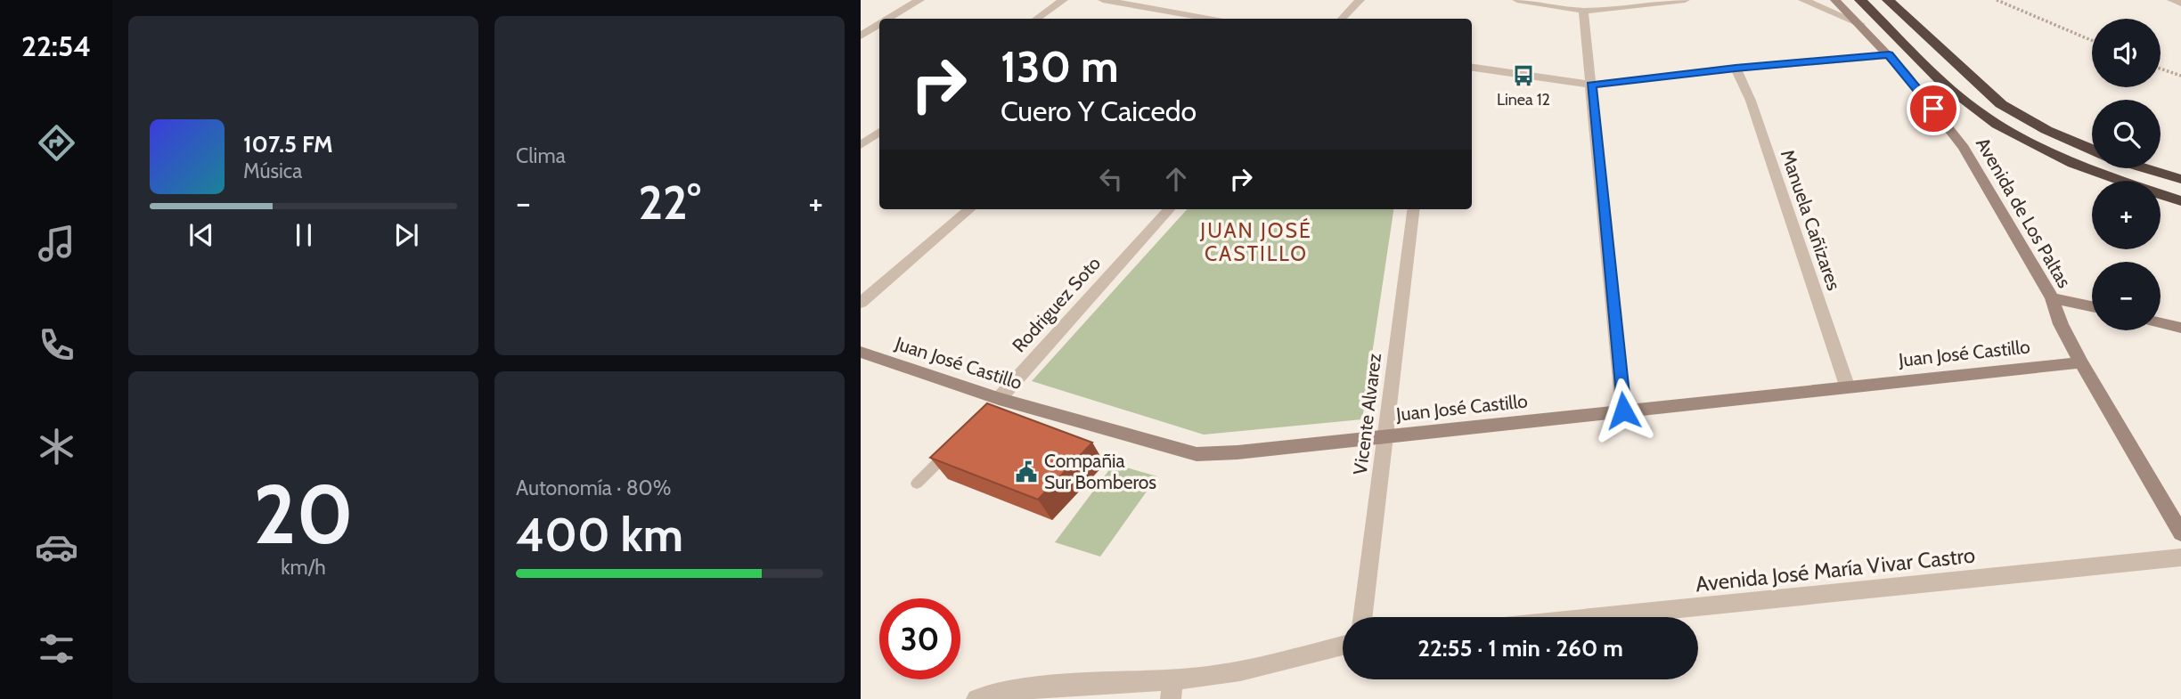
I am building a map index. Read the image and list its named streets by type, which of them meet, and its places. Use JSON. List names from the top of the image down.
{
  "streets": {
    "street": [
      "Avenida de Los Paltas",
      "Manuela Cañizares",
      "Rodriguez Soto",
      "Juan José Castillo",
      "Vicente Alvarez",
      "Avenida José María Vivar Castro"
    ]
  },
  "crossings": [
    ["Avenida de Los Paltas", "Juan José Castillo"],
    ["Manuela Cañizares", "Juan José Castillo"],
    ["Rodriguez Soto", "Juan José Castillo"],
    ["Juan José Castillo", "Vicente Alvarez"]
  ],
  "districts": ["JUAN JOSÉ CASTILLO"],
  "places": {
    "bus stop": ["Linea 12"],
    "public building": ["Compañia Sur Bomberos"]
  },
  "page": {
    "tabs": "22:54",
    "tile": [
      "Clima",
      ["20", "km/h"],
      ["Autonomía · 80%", "400 km"]
    ],
    "map_buttons": ["+", "−"],
    "turn": ["130 m", "Cuero Y Caicedo"],
    "song": ["107.5 FM", "Música"],
    "heat": ["−", "22°", "+"],
    "limit": "30",
    "trip": "22:55 · 1 min · 260 m"
  }
}
